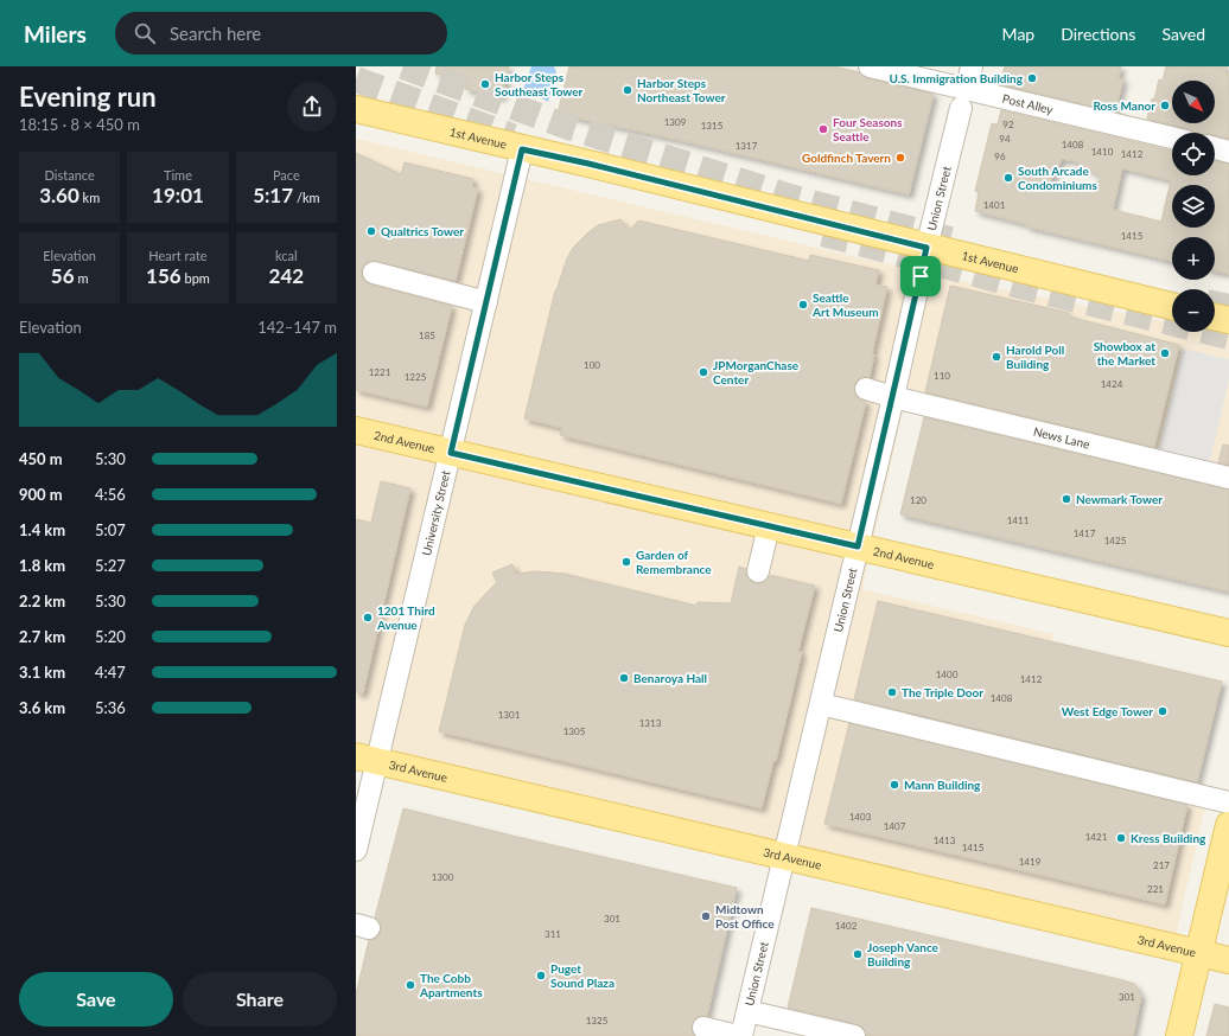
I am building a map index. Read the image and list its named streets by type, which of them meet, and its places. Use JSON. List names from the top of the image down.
{
  "streets": {
    "main road": ["1st Avenue", "2nd Avenue", "3rd Avenue"],
    "street": [
      "Post Alley",
      "Union Street",
      "News Lane",
      "University Street"
    ]
  },
  "crossings": [
    ["Post Alley", "Union Street"],
    ["1st Avenue", "Union Street"],
    ["1st Avenue", "University Street"],
    ["Union Street", "News Lane"],
    ["Union Street", "2nd Avenue"],
    ["Union Street", "3rd Avenue"],
    ["2nd Avenue", "University Street"],
    ["University Street", "3rd Avenue"]
  ],
  "places": [
    "U.S. Immigration Building",
    "Harbor Steps Southeast Tower",
    "Harbor Steps Northeast Tower",
    "Ross Manor",
    "Four Seasons Seattle",
    "Goldfinch Tavern",
    "South Arcade Condominiums",
    "Qualtrics Tower",
    "Seattle Art Museum",
    "Showbox at the Market",
    "Harold Poll Building",
    "JPMorganChase Center",
    "Newmark Tower",
    "Garden of Remembrance",
    "1201 Third Avenue",
    "Benaroya Hall",
    "The Triple Door",
    "West Edge Tower",
    "Mann Building",
    "Kress Building",
    "Midtown Post Office",
    "Joseph Vance Building",
    "Puget Sound Plaza",
    "The Cobb Apartments"
  ],
  "house_numbers": [
    "1309",
    "92",
    "1315",
    "94",
    "1408",
    "1317",
    "1410",
    "1412",
    "96",
    "1401",
    "1415",
    "185",
    "100",
    "1221",
    "110",
    "1225",
    "1424",
    "120",
    "1411",
    "1417",
    "1425",
    "1400",
    "1412",
    "1408",
    "1301",
    "1313",
    "1305",
    "1403",
    "1407",
    "1421",
    "1413",
    "1415",
    "1419",
    "217",
    "1300",
    "221",
    "301",
    "1402",
    "311",
    "301",
    "1325"
  ],
  "north": "bottom right",
  "page": {
    "header": "Milers",
    "search": "Search here",
    "nav": ["Map", "Directions", "Saved"],
    "heading": ["Evening run", "18:15 · 8 × 450 m"],
    "map_buttons": ["+", "−"],
    "stats": [
      ["Distance", "3.60 km"],
      ["Time", "19:01"],
      ["Pace", "5:17 /km"],
      ["Elevation", "56 m"],
      ["Heart rate", "156 bpm"],
      ["kcal", "242"]
    ],
    "chart": ["Elevation", "142–147 m"],
    "list": [
      {
        "name": "450 m",
        "note": "5:30"
      },
      {
        "name": "900 m",
        "note": "4:56"
      },
      {
        "name": "1.4 km",
        "note": "5:07"
      },
      {
        "name": "1.8 km",
        "note": "5:27"
      },
      {
        "name": "2.2 km",
        "note": "5:30"
      },
      {
        "name": "2.7 km",
        "note": "5:20"
      },
      {
        "name": "3.1 km",
        "note": "4:47"
      },
      {
        "name": "3.6 km",
        "note": "5:36"
      }
    ],
    "buttons": ["Save", "Share"]
  }
}
